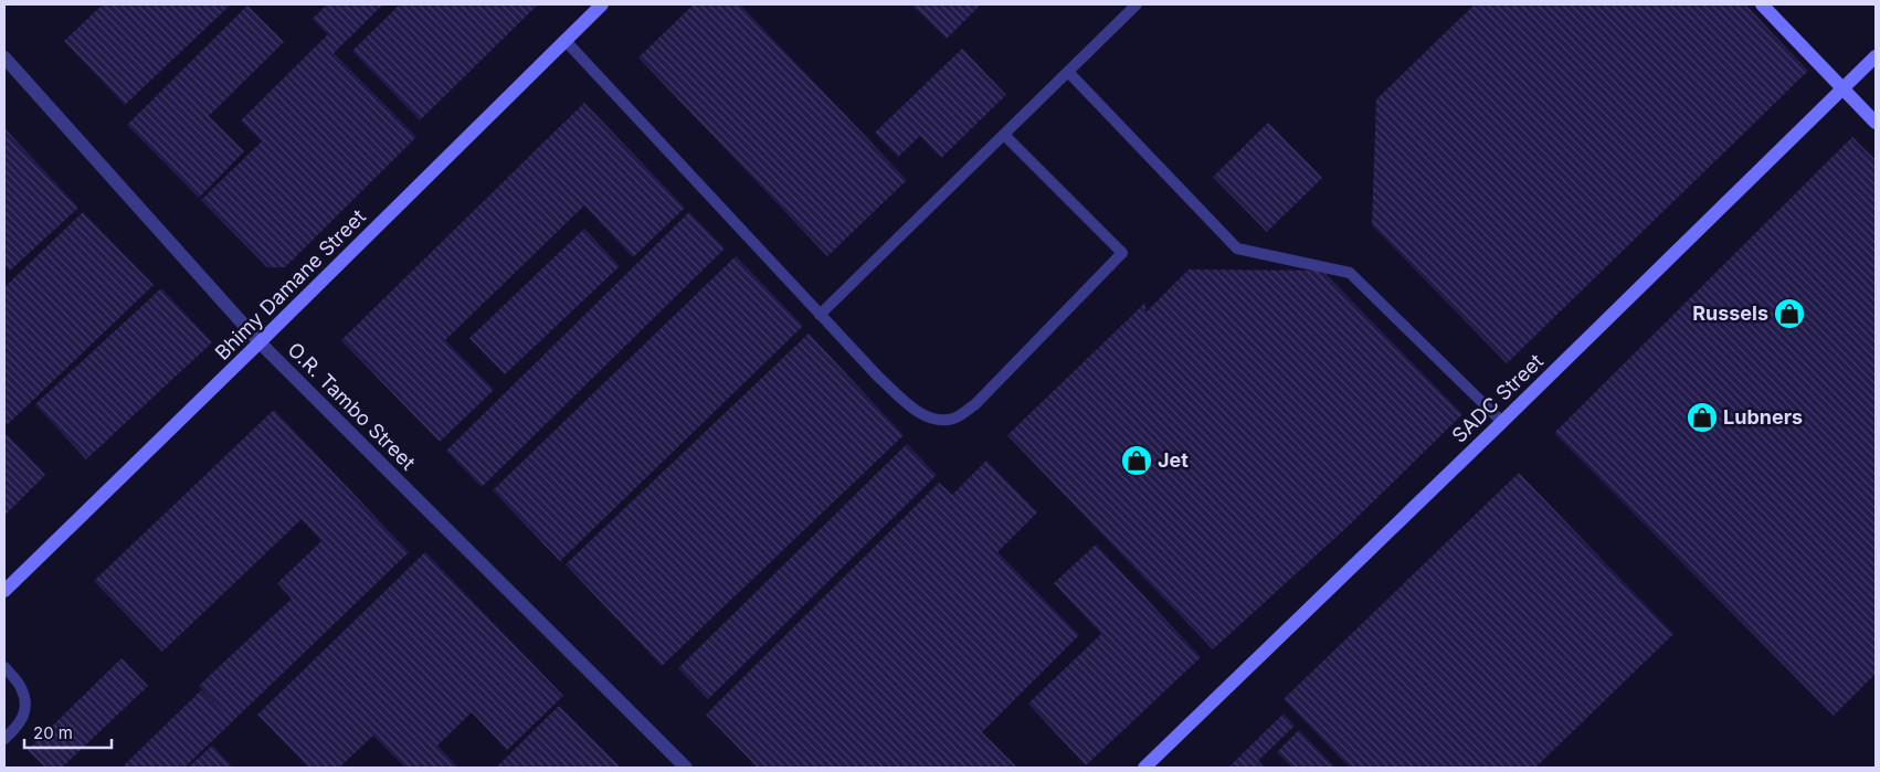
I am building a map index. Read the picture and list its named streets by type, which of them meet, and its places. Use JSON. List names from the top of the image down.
{
  "streets": {
    "main road": ["Bhimy Damane Street", "SADC Street"],
    "street": ["O.R. Tambo Street"]
  },
  "crossings": [
    ["Bhimy Damane Street", "O.R. Tambo Street"]
  ],
  "places": {
    "shop": ["Russels", "Lubners", "Jet"]
  },
  "scale_bar": "20 m"
}
